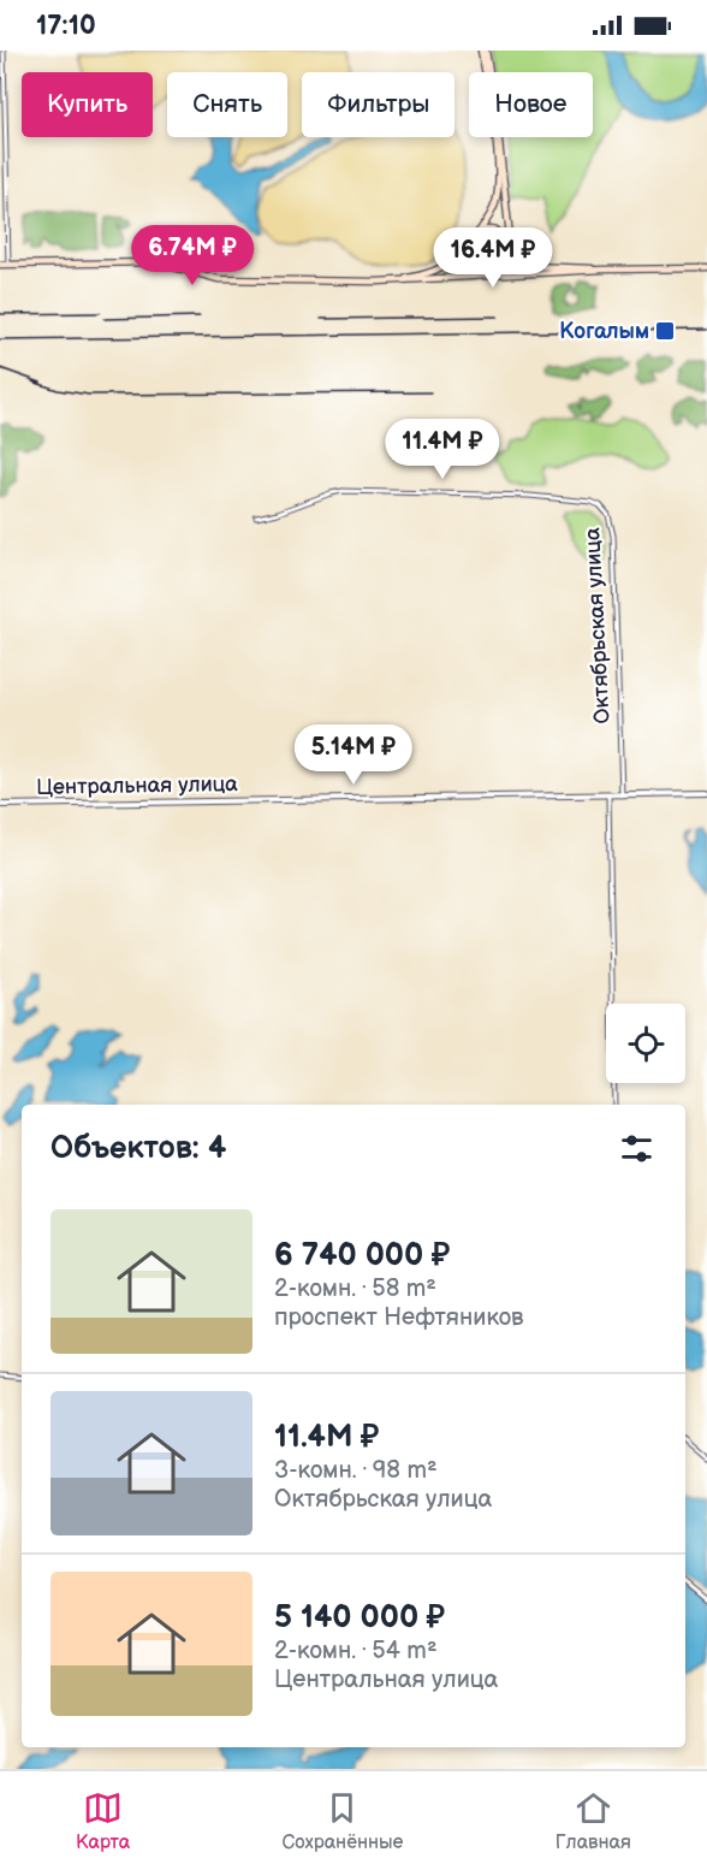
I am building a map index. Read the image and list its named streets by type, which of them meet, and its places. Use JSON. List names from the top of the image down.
{
  "streets": {
    "street": ["Октябрьская улица", "Центральная улица"]
  },
  "crossings": [
    ["Октябрьская улица", "Центральная улица"]
  ],
  "places": {
    "transit": ["Когалым"]
  },
  "page": {
    "status": "17:10",
    "chip": [
      "Купить",
      "Снять",
      "Фильтры",
      "Новое"
    ],
    "price": [
      "6.74M ₽",
      "16.4M ₽",
      "11.4M ₽",
      "5.14M ₽"
    ],
    "heading": "Объектов: 4",
    "list": [
      {
        "name": "6 740 000 ₽",
        "note": "2-комн. · 58 m² · проспект Нефтяников"
      },
      {
        "name": "11.4M ₽",
        "note": "3-комн. · 98 m² · Октябрьская улица"
      },
      {
        "name": "5 140 000 ₽",
        "note": "2-комн. · 54 m² · Центральная улица"
      }
    ],
    "tabs": ["Карта", "Сохранённые", "Главная"]
  }
}
